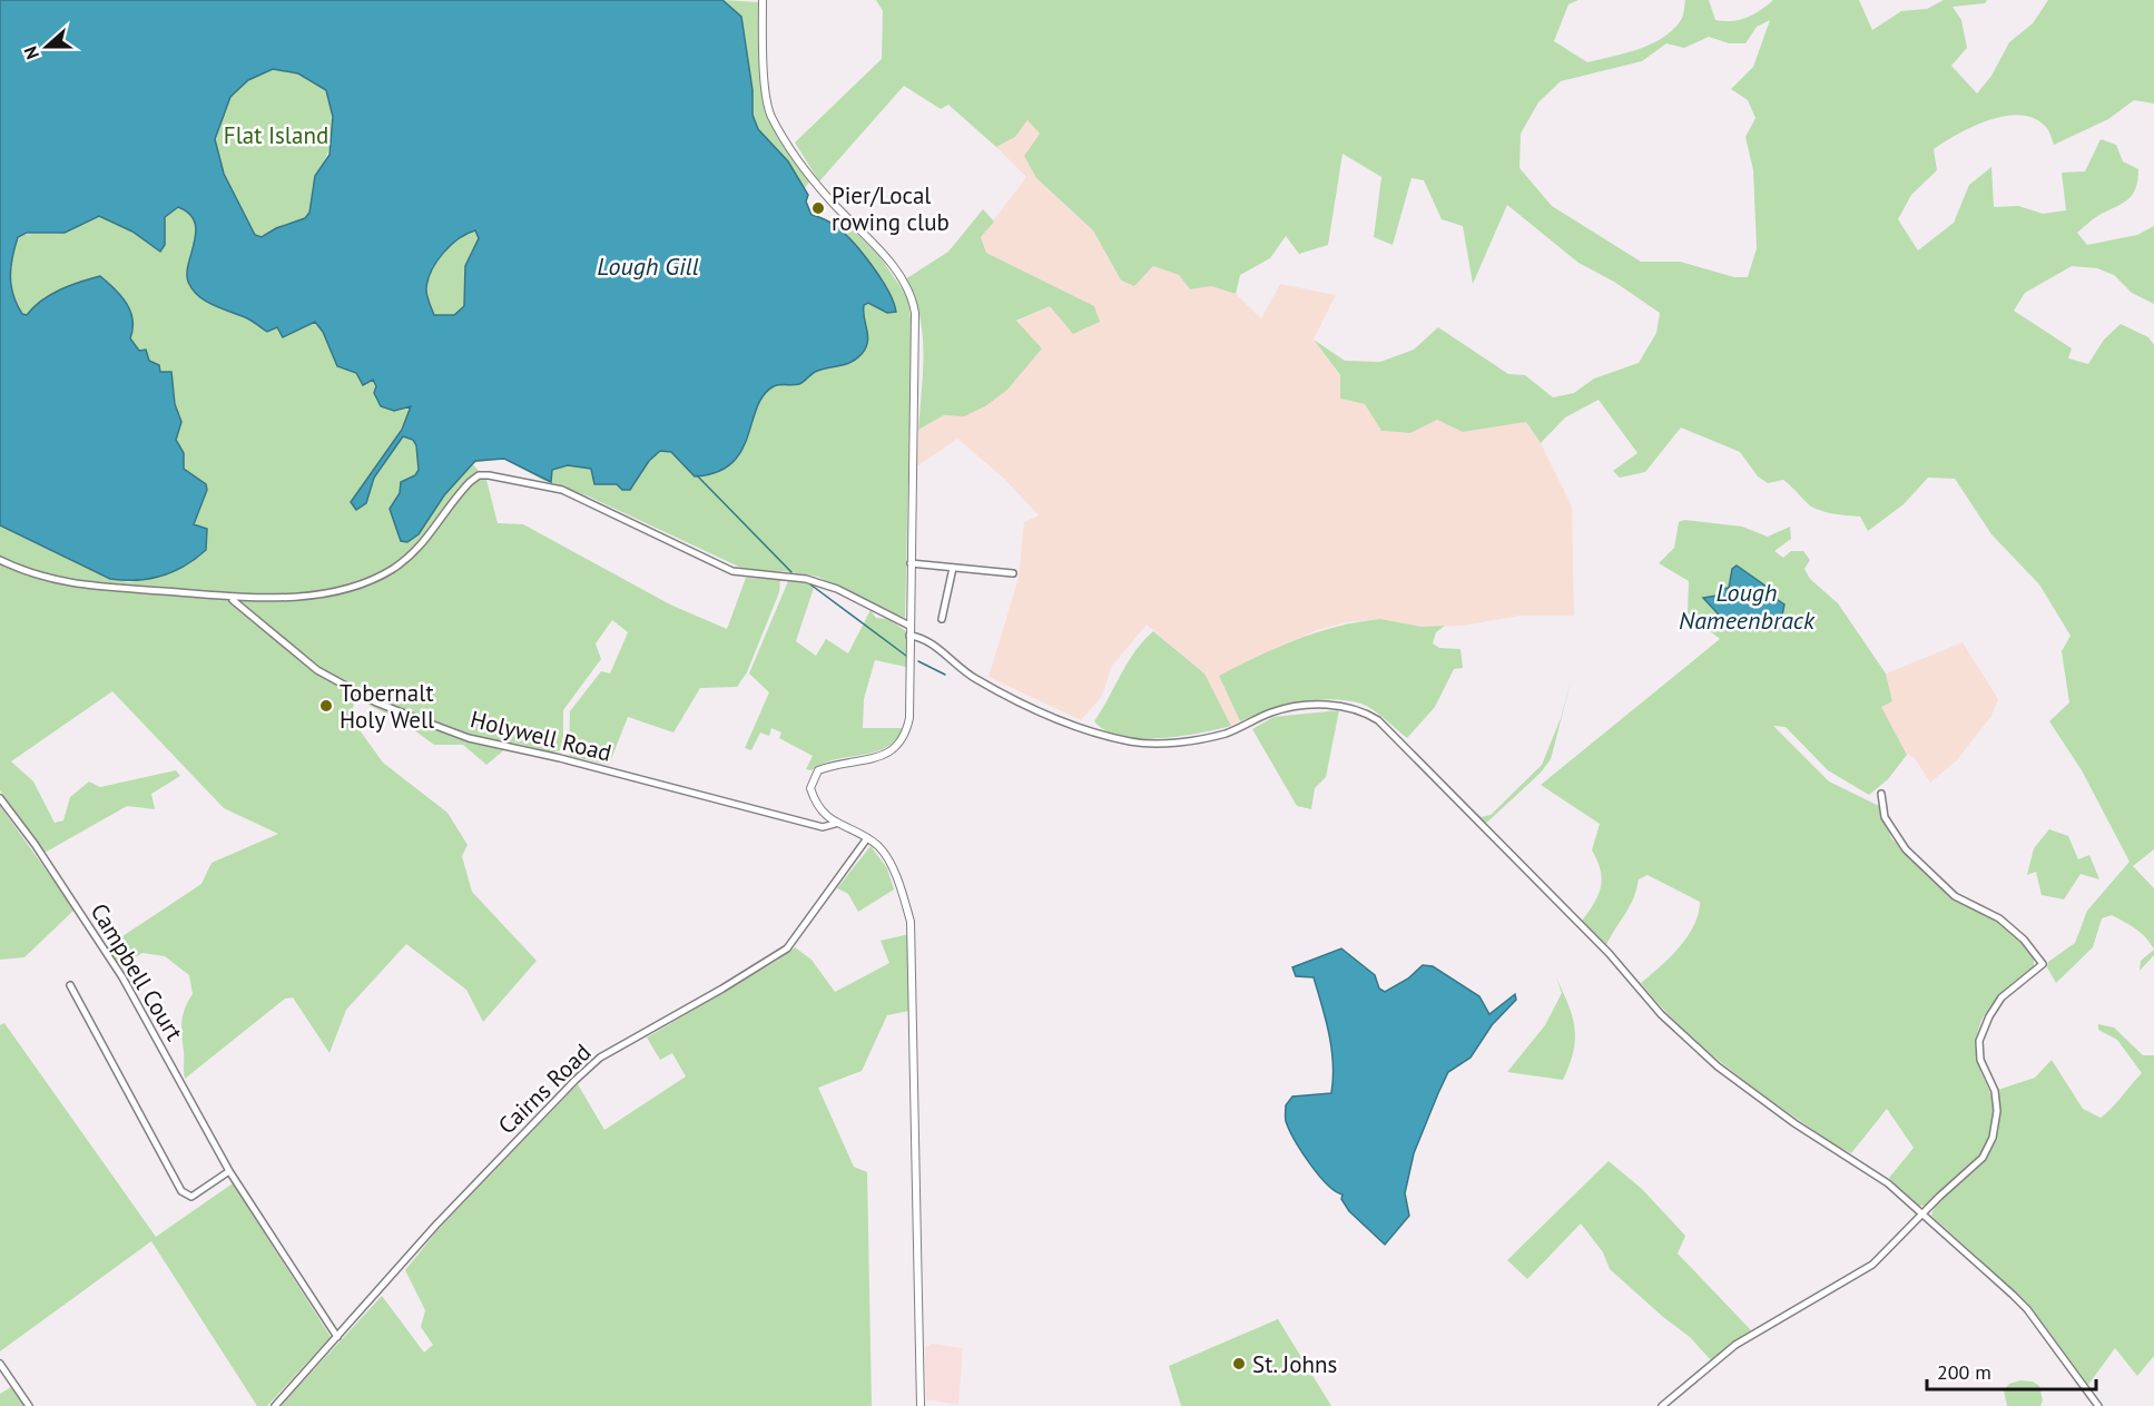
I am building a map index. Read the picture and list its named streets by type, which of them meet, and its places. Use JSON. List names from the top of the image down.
{
  "streets": {
    "street": ["Holywell Road", "Campbell Court", "Cairns Road"]
  },
  "crossings": [
    ["Campbell Court", "Cairns Road"]
  ],
  "water": ["Lough Gill", "Lough Nameenbrack"],
  "parks": ["Flat Island"],
  "places": ["Pier/Local rowing club", "Tobernalt Holy Well", "St. Johns"],
  "scale_bar": "200 m",
  "north": "left"
}
